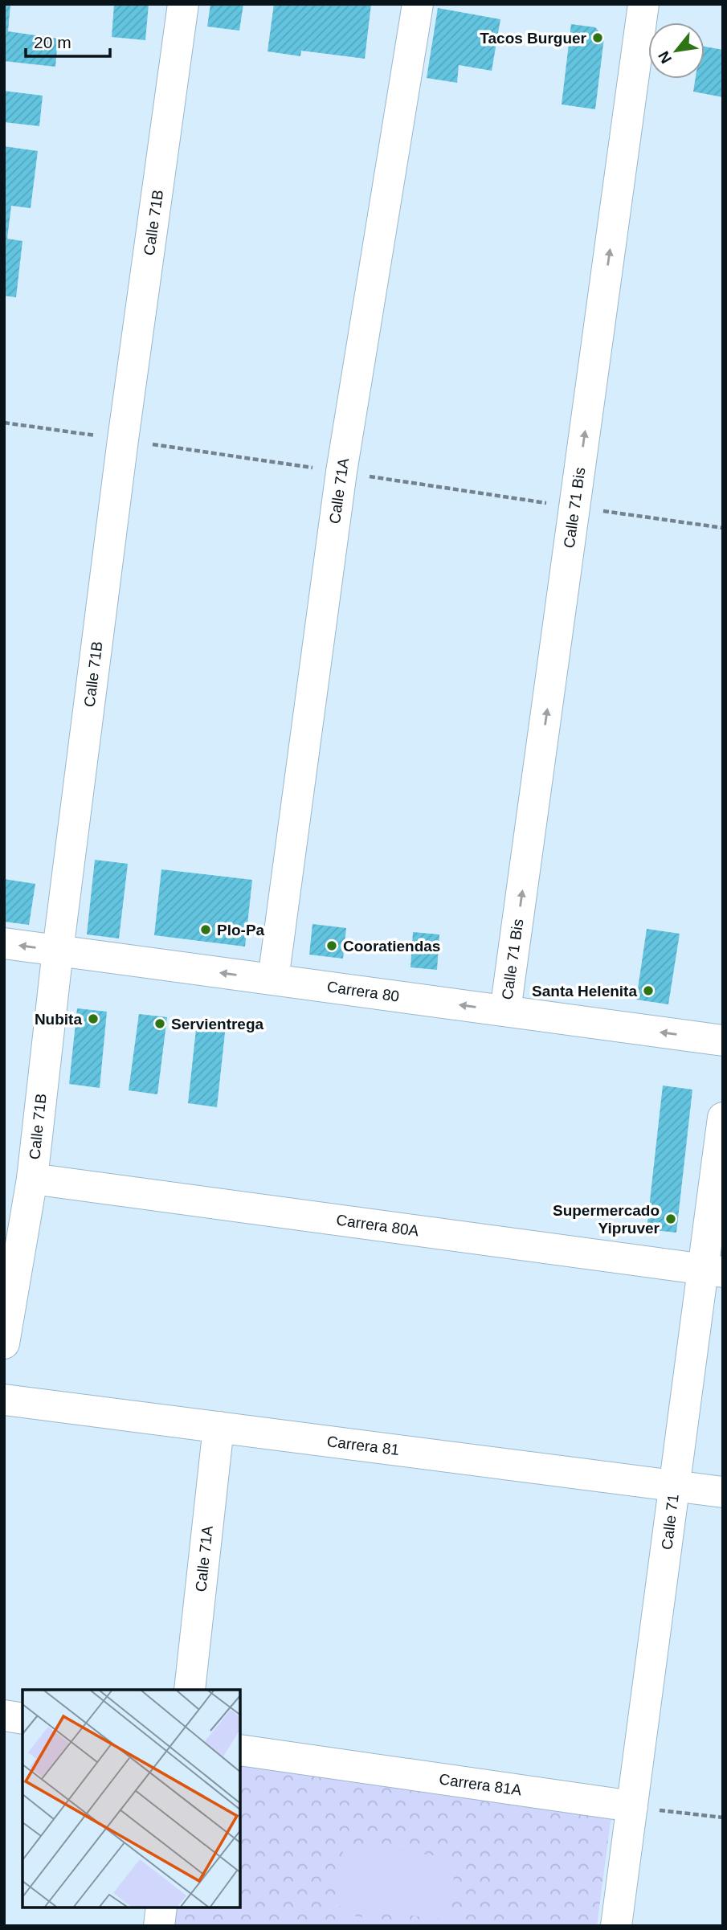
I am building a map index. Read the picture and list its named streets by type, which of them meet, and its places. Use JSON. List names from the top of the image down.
{
  "streets": {
    "street": [
      "Calle 71B",
      "Calle 71A",
      "Calle 71 Bis",
      "Carrera 80",
      "Carrera 80A",
      "Carrera 81",
      "Calle 71",
      "Carrera 81A"
    ]
  },
  "crossings": [
    ["Calle 71B", "Carrera 80"],
    ["Calle 71B", "Carrera 80A"],
    ["Calle 71A", "Carrera 80"],
    ["Calle 71A", "Carrera 81"],
    ["Calle 71 Bis", "Carrera 80"],
    ["Carrera 80A", "Calle 71"],
    ["Carrera 81", "Calle 71"],
    ["Calle 71", "Carrera 81A"]
  ],
  "one_way": ["Calle 71 Bis", "Carrera 80"],
  "places": [
    "Tacos Burguer",
    "Plo-Pa",
    "Cooratiendas",
    "Santa Helenita",
    "Nubita",
    "Servientrega",
    "Supermercado Yipruver"
  ],
  "scale_bar": "20 m",
  "north": "bottom left"
}
